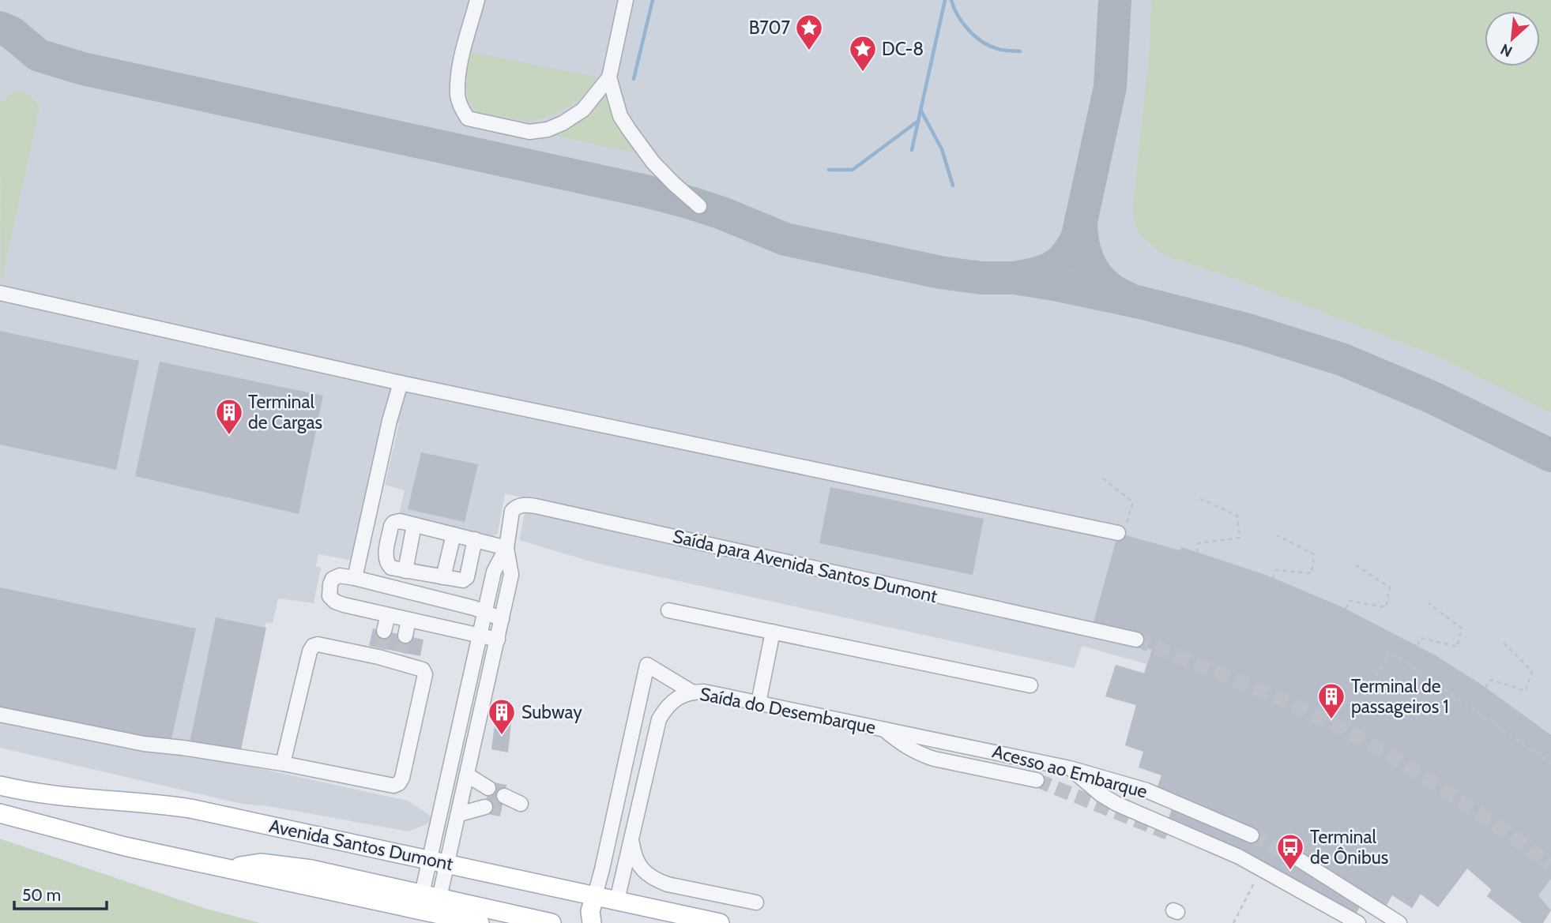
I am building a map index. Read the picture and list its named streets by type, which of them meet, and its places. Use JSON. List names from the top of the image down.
{
  "streets": {
    "main road": ["Avenida Santos Dumont"],
    "street": ["Saída para Avenida Santos Dumont", "Saída do Desembarque", "Acesso ao Embarque"]
  },
  "crossings": [
    ["Saída do Desembarque", "Acesso ao Embarque"],
    ["Saída do Desembarque", "Avenida Santos Dumont"]
  ],
  "places": {
    "place": ["B707", "DC-8"],
    "building": ["Terminal de Cargas", "Terminal de passageiros 1", "Subway"],
    "bus stop": ["Terminal de Ônibus"]
  },
  "scale_bar": "50 m",
  "north": "bottom left"
}
